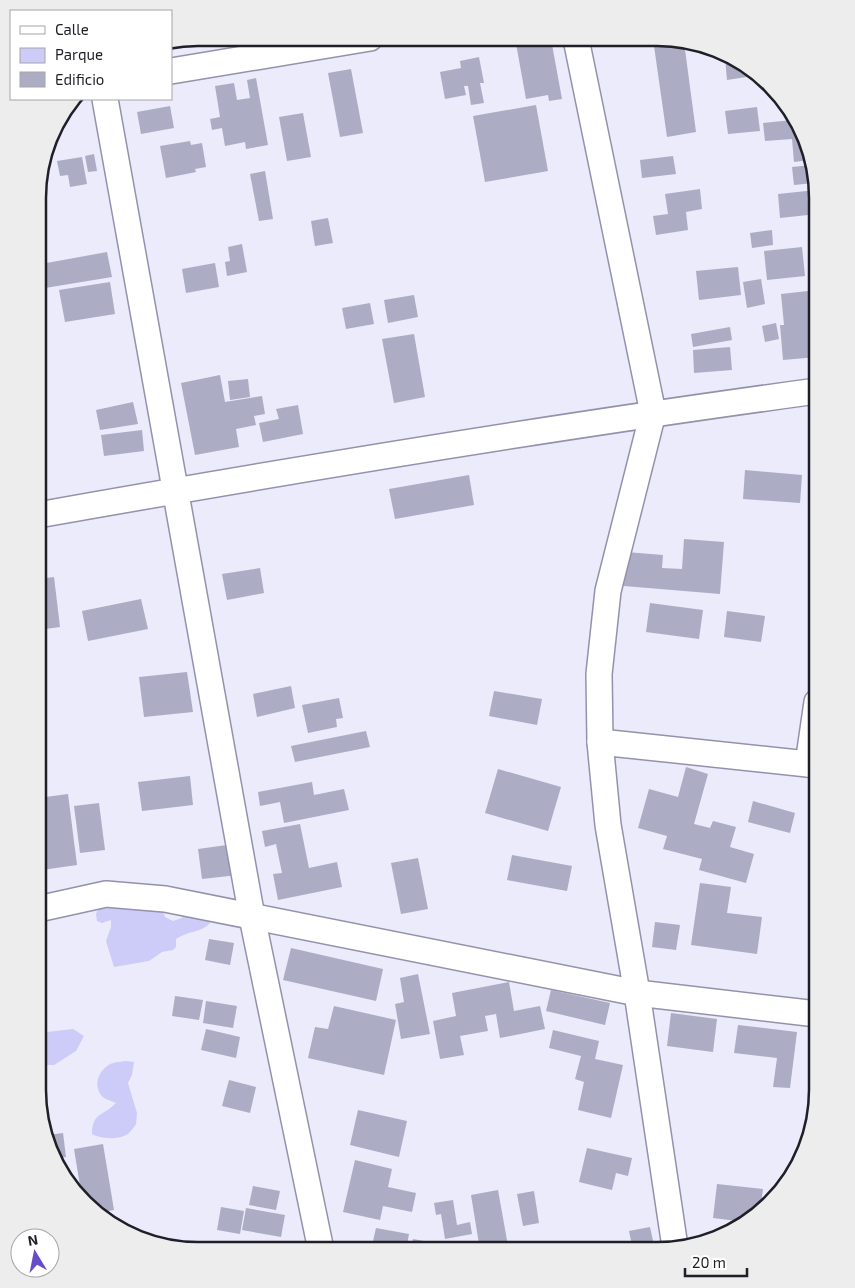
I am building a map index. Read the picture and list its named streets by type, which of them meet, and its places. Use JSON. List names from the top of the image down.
{
  "legend": ["Calle", "Parque", "Edificio"],
  "scale_bar": "20 m",
  "north": "top"
}
